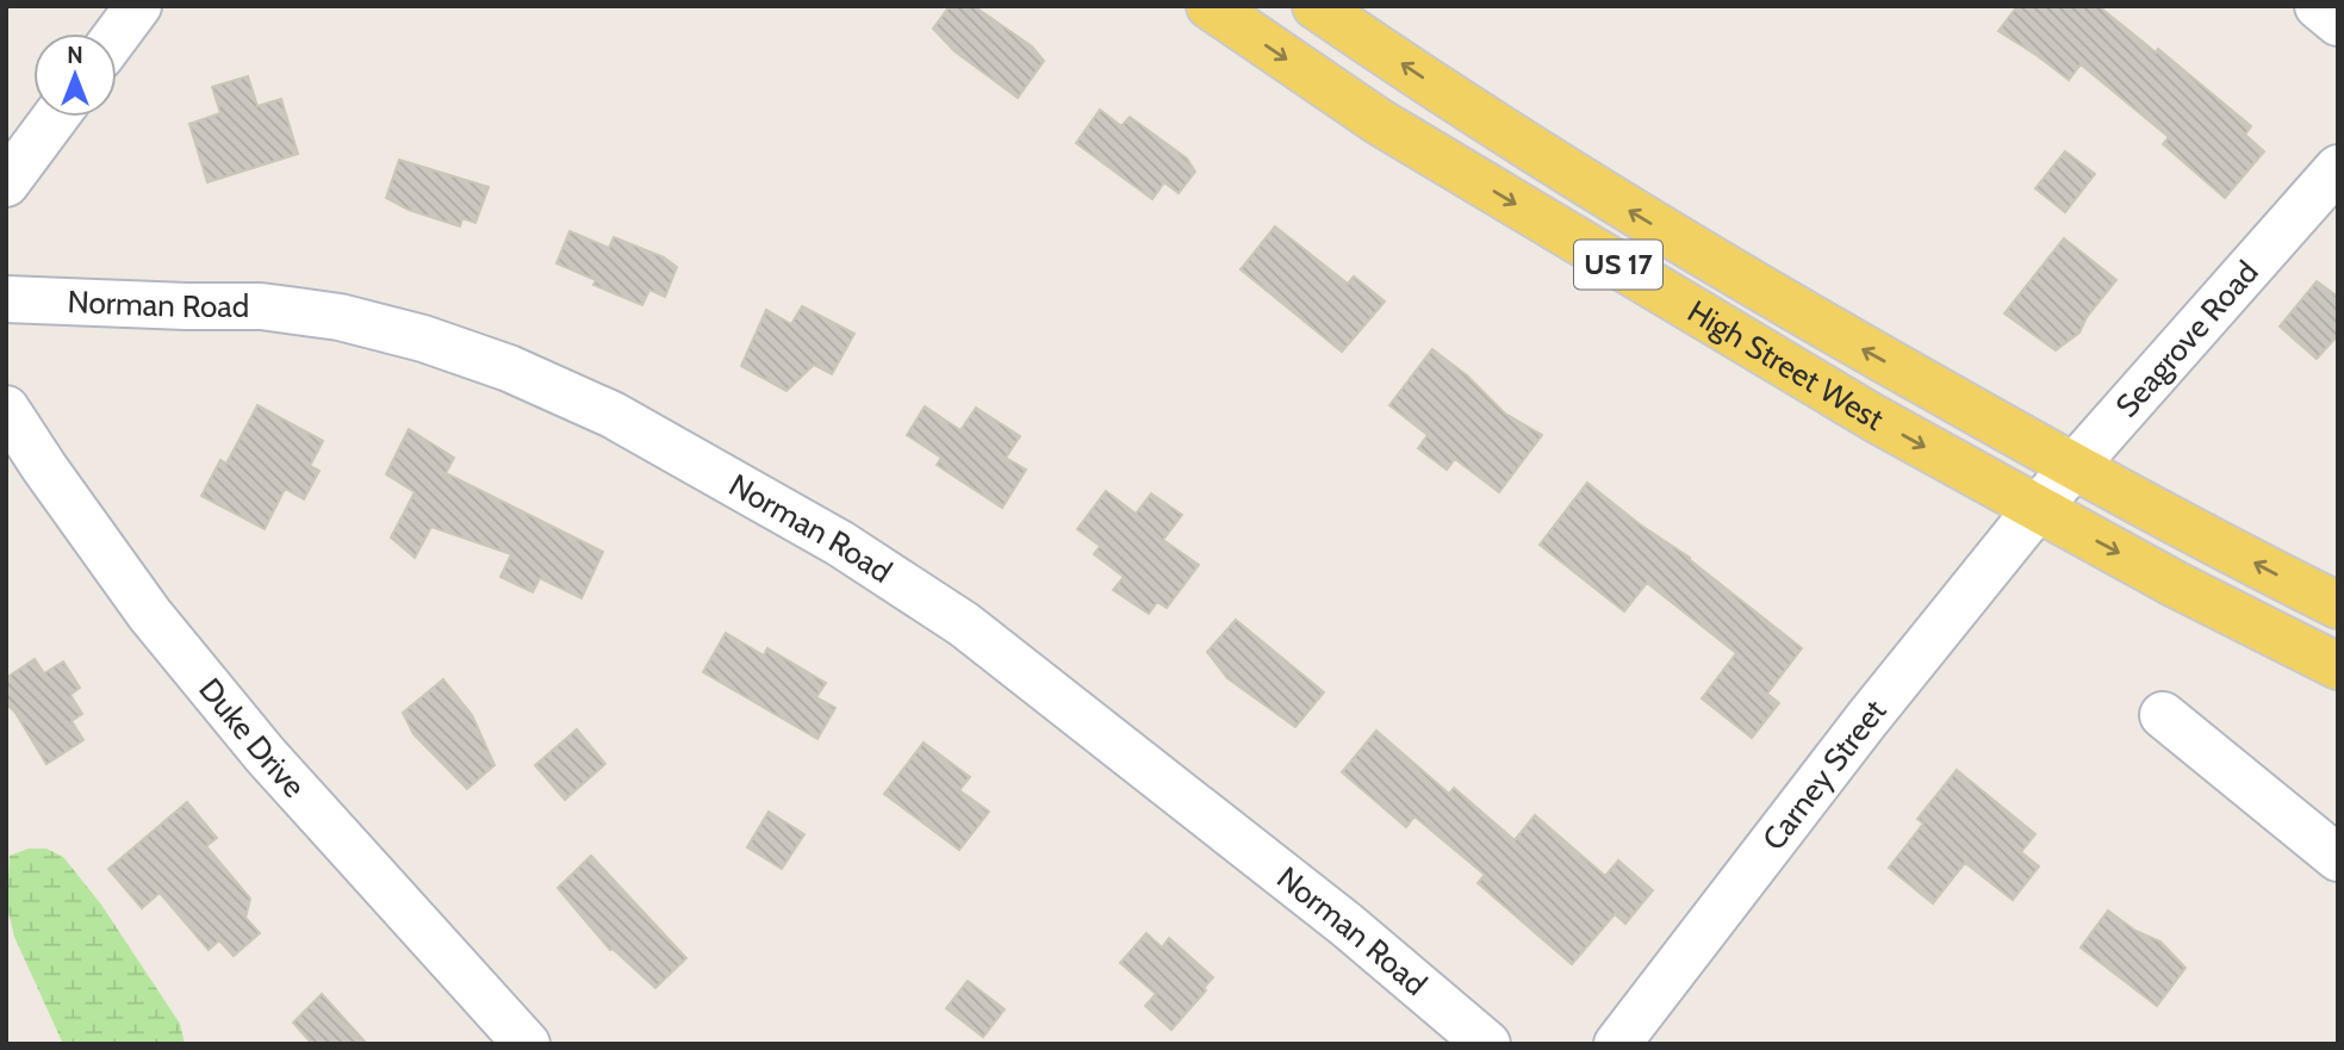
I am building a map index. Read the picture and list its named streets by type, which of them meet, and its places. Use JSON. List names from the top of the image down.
{
  "streets": {
    "main road": ["US 17", "High Street West"],
    "street": [
      "Norman Road",
      "Seagrove Road",
      "Duke Drive",
      "Carney Street"
    ]
  },
  "crossings": [
    ["Seagrove Road", "High Street West"],
    ["Seagrove Road", "Carney Street"],
    ["High Street West", "Carney Street"]
  ],
  "north": "top"
}
